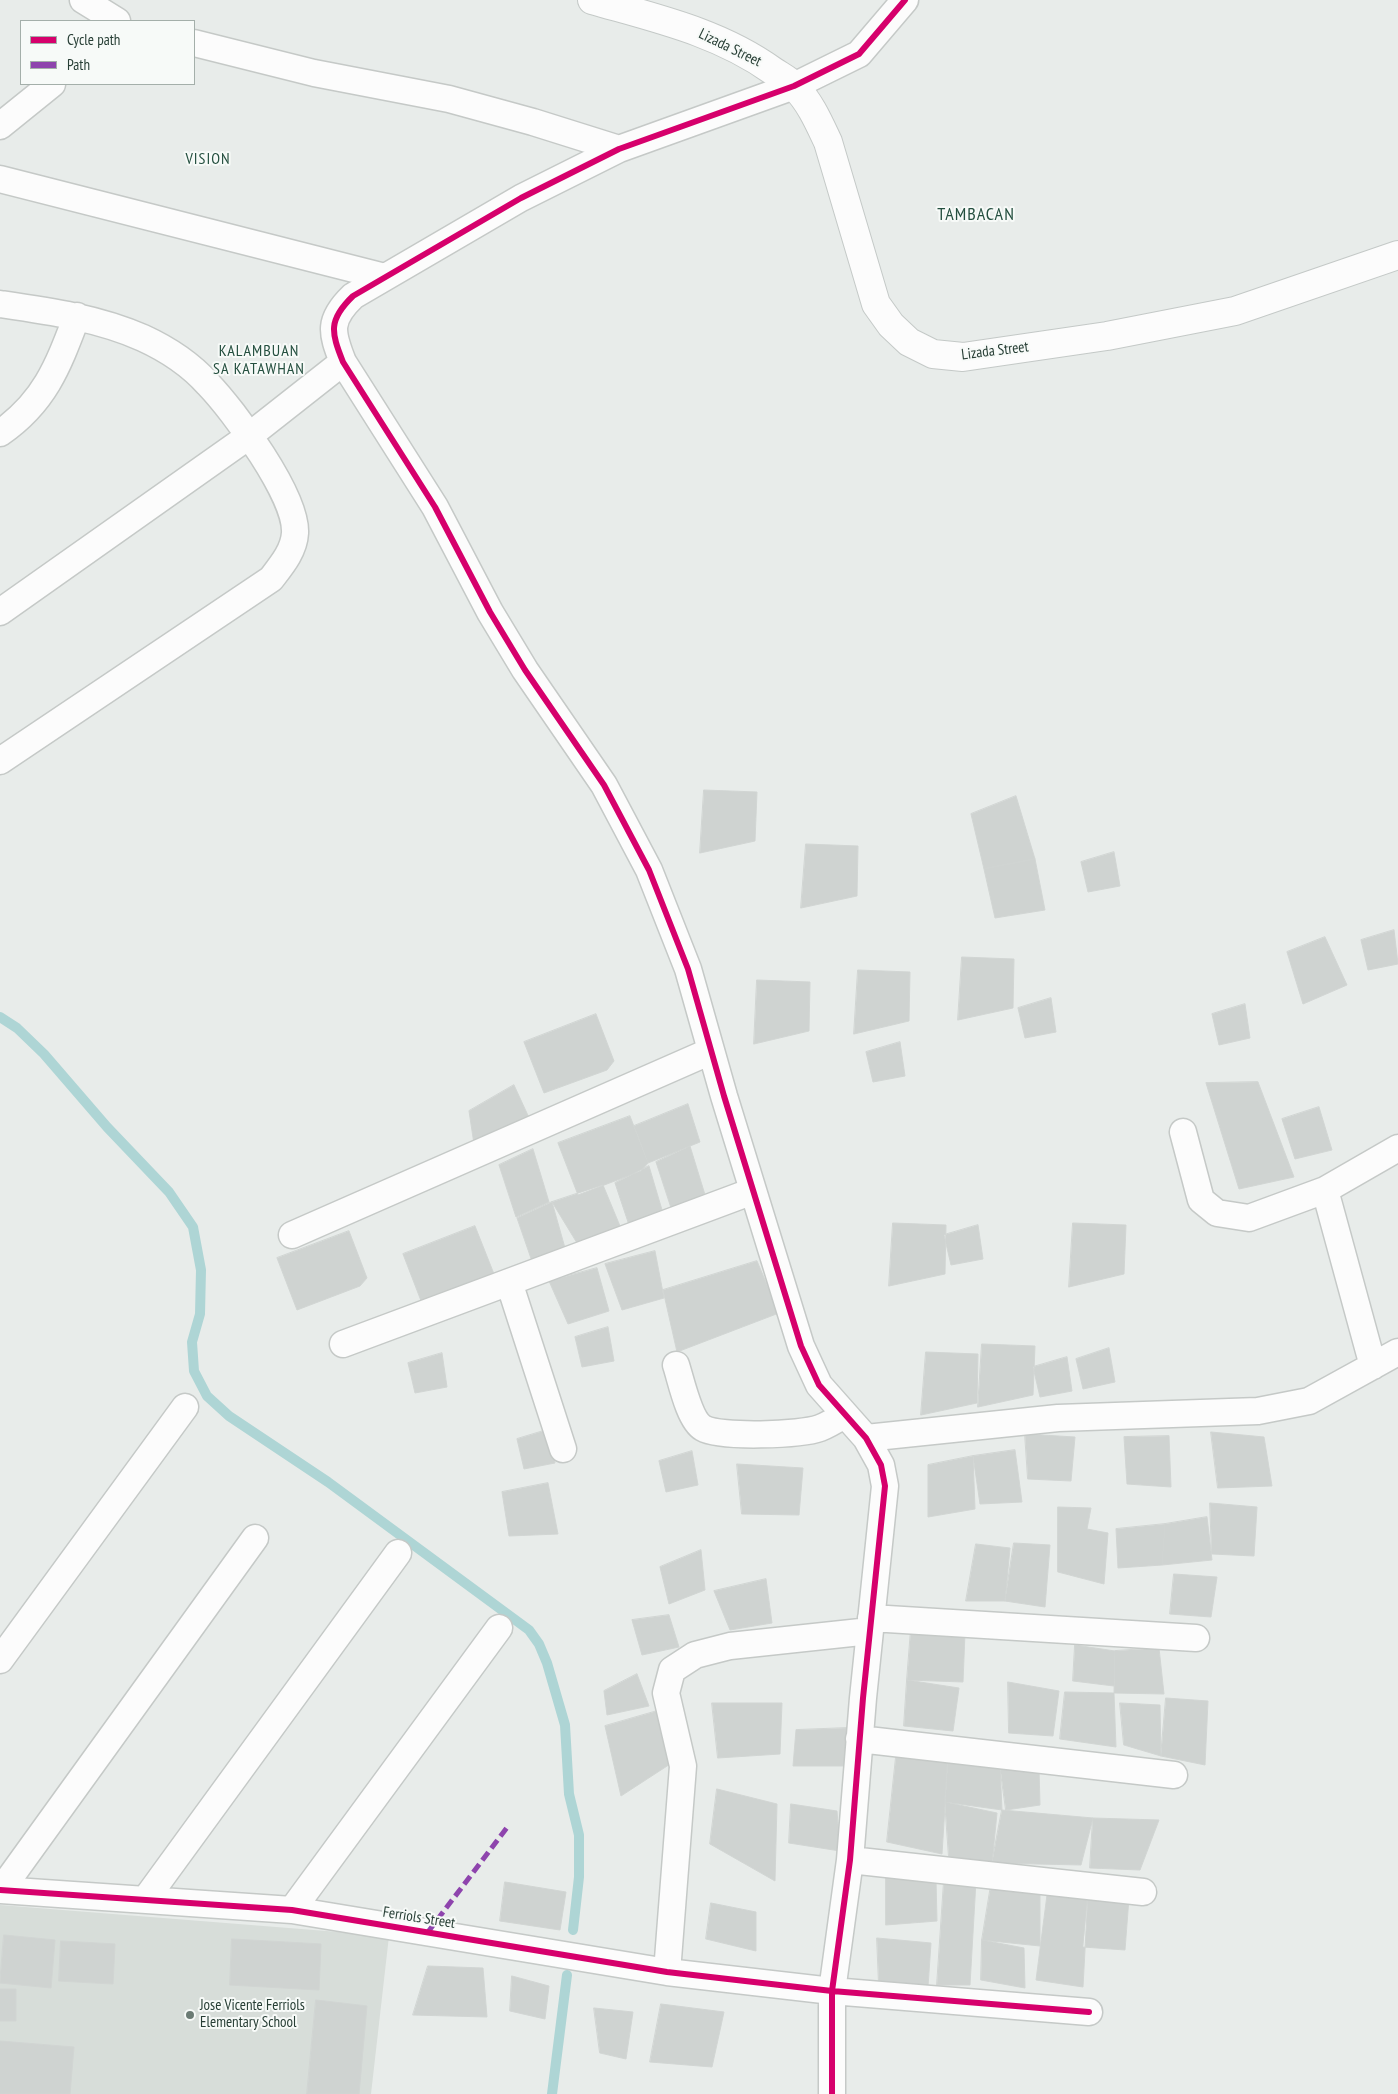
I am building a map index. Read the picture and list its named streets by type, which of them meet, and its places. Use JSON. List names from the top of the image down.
{
  "streets": {
    "street": ["Lizada Street", "Ferriols Street"]
  },
  "districts": ["VISION", "TAMBACAN", "KALAMBUAN SA KATAWHAN"],
  "places": ["Jose Vicente Ferriols Elementary School"],
  "legend": ["Cycle path", "Path"]
}
